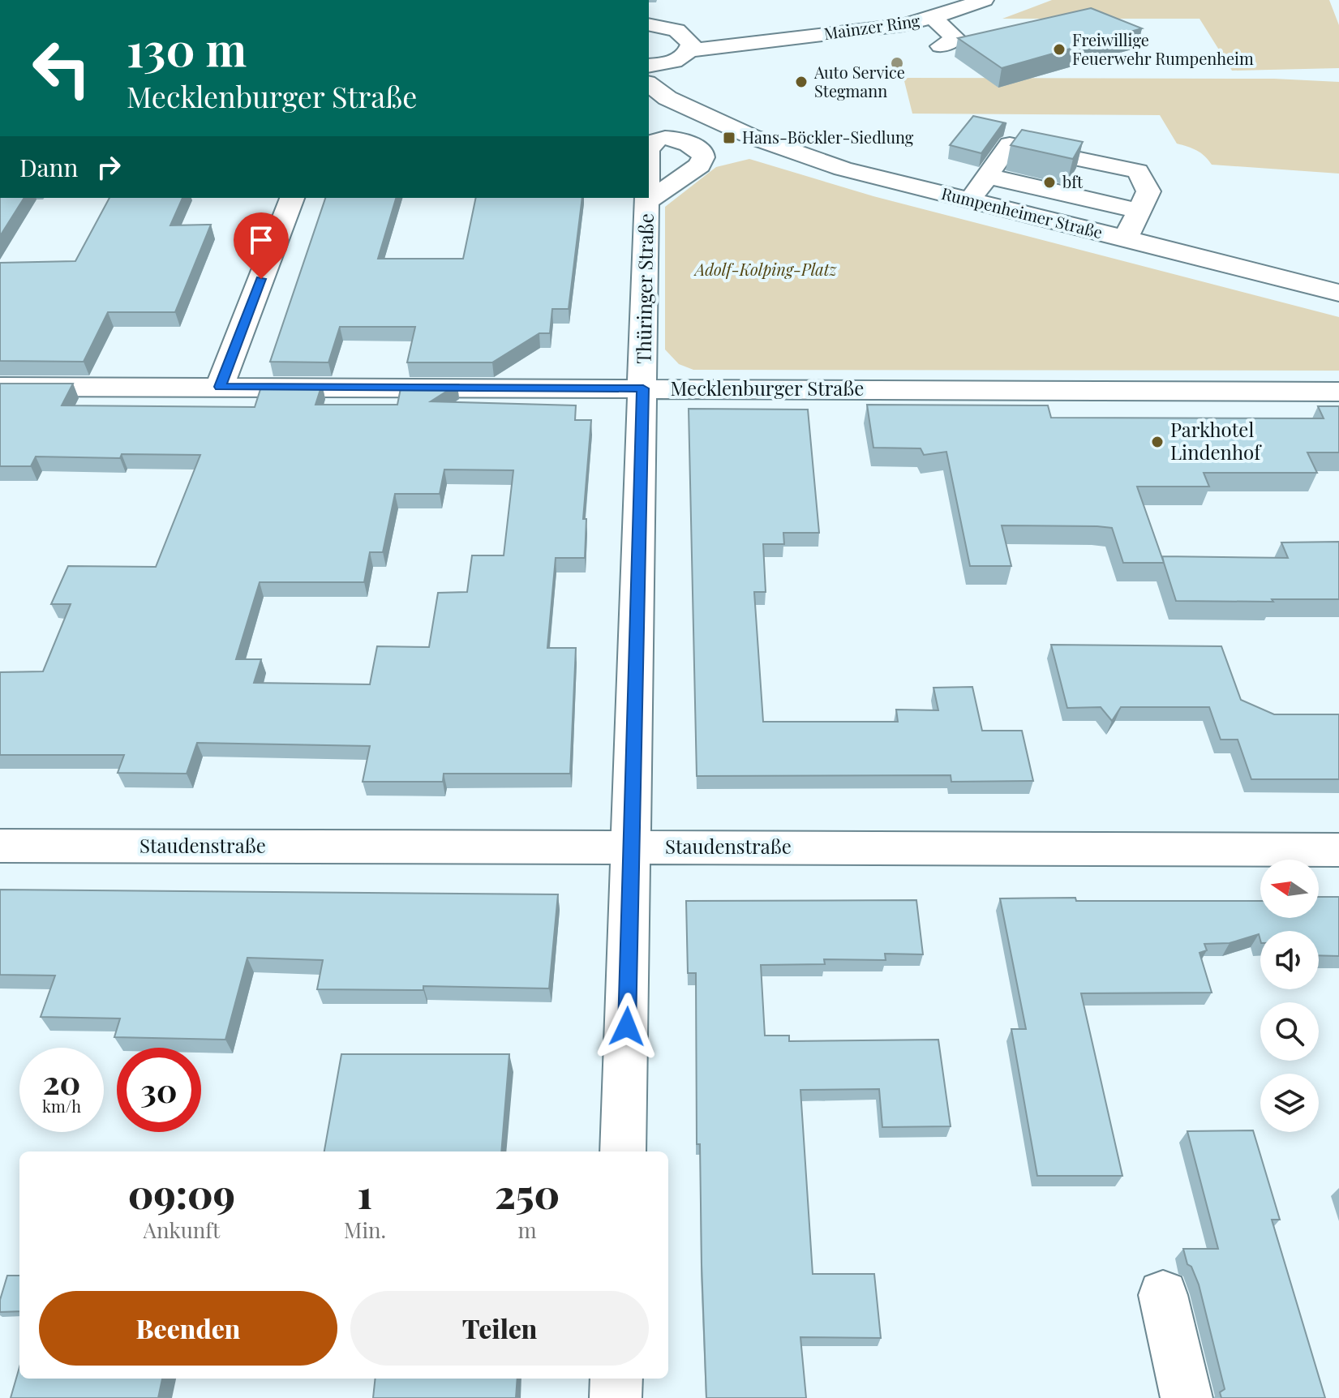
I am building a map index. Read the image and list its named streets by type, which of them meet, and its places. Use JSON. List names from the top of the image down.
{
  "streets": {
    "street": [
      "Mainzer Ring",
      "Rumpenheimer Straße",
      "Thüringer Straße",
      "Mecklenburger Straße",
      "Staudenstraße"
    ]
  },
  "crossings": [
    ["Mainzer Ring", "Rumpenheimer Straße"],
    ["Thüringer Straße", "Mecklenburger Straße"],
    ["Thüringer Straße", "Staudenstraße"]
  ],
  "parks": ["Adolf-Kolping-Platz"],
  "places": {
    "other": [
      "Freiwillige Feuerwehr Rumpenheim",
      "Auto Service Stegmann",
      "bft",
      "Parkhotel Lindenhof"
    ],
    "transit": ["Hans-Böckler-Siedlung"]
  },
  "north": "left",
  "page": {
    "turn": ["130 m", "Mecklenburger Straße"],
    "then": "Dann",
    "speed": "20 km/h",
    "limit": "30",
    "eta": [
      "09:09",
      "Ankunft",
      "1",
      "Min.",
      "250",
      "m"
    ],
    "buttons": ["Beenden", "Teilen"]
  }
}
